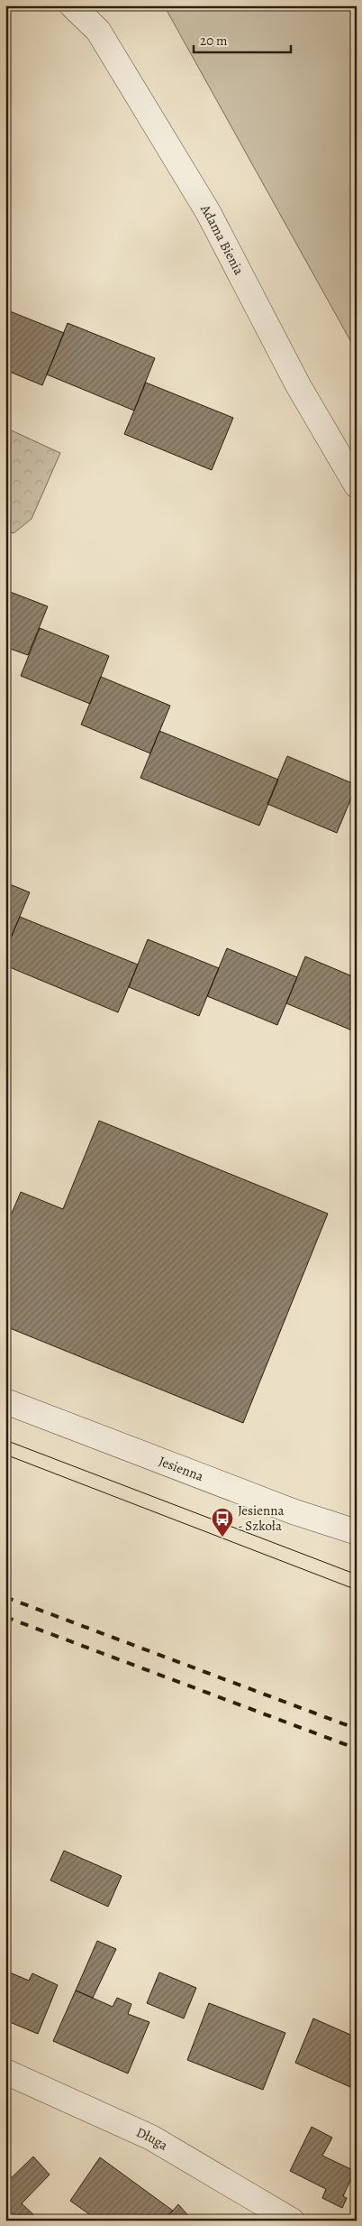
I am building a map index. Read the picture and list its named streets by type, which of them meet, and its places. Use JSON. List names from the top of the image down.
{
  "streets": {
    "street": ["Adama Bienia", "Jesienna", "Długa"]
  },
  "places": {
    "bus stop": ["Jesienna - Szkoła"]
  },
  "scale_bar": "20 m"
}
